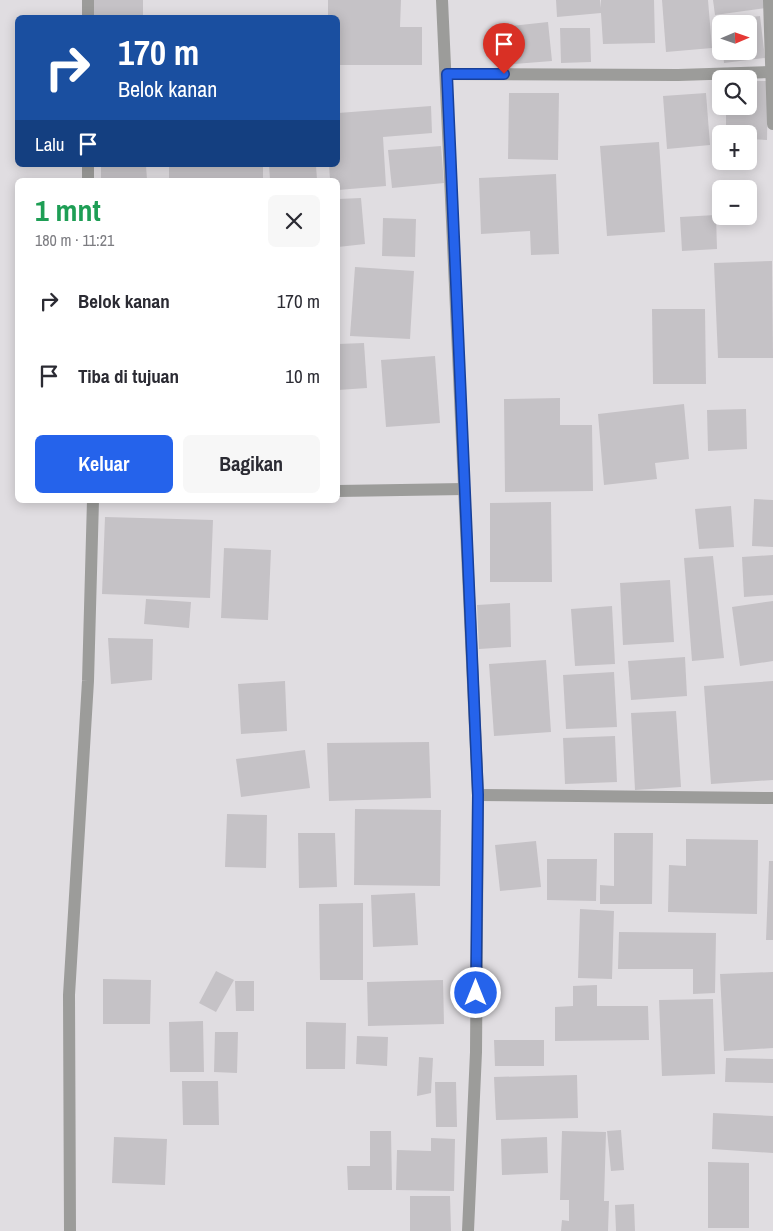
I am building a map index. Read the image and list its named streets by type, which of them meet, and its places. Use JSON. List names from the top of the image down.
{
  "north": "right",
  "page": {
    "map_buttons": ["+", "−"],
    "turn": ["170 m", "Belok kanan"],
    "then": "Lalu",
    "heading": ["1 mnt", "180 m · 11:21"],
    "list": [
      {
        "name": "Belok kanan",
        "value": "170 m"
      },
      {
        "name": "Tiba di tujuan",
        "value": "10 m"
      }
    ],
    "buttons": ["Keluar", "Bagikan"]
  }
}
